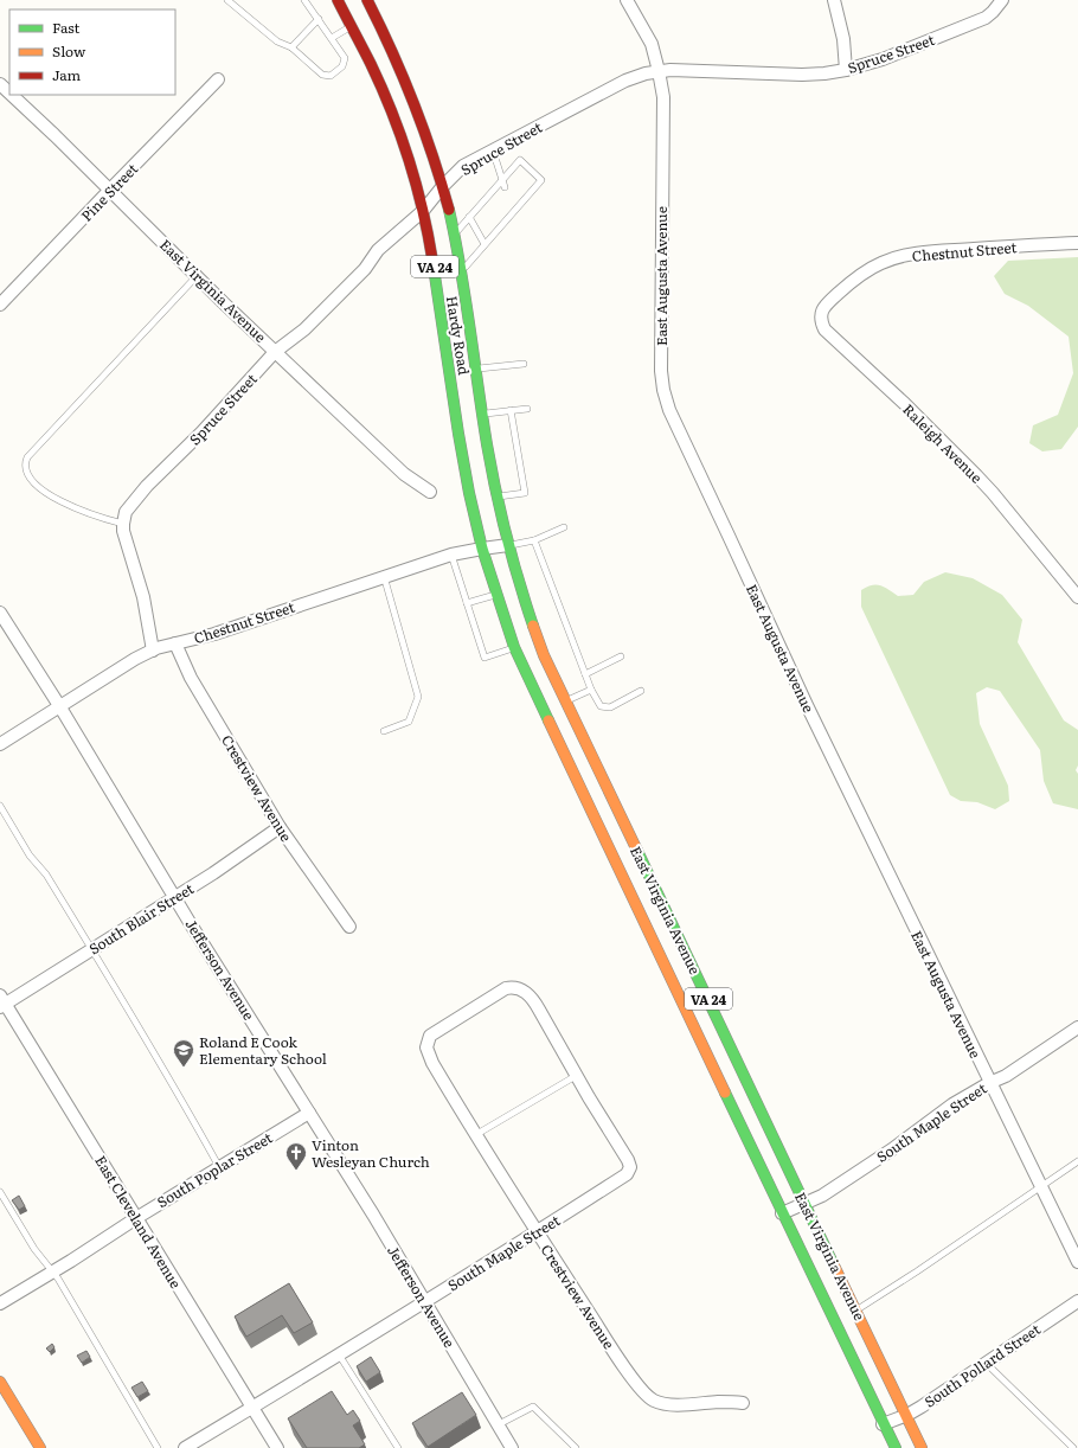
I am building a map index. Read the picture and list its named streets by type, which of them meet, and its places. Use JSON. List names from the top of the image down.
{
  "streets": {
    "main road": ["VA 24", "East Virginia Avenue", "Hardy Road"],
    "street": [
      "Spruce Street",
      "Pine Street",
      "Chestnut Street",
      "East Augusta Avenue",
      "Raleigh Avenue",
      "Crestview Avenue",
      "South Blair Street",
      "Jefferson Avenue",
      "South Maple Street",
      "South Poplar Street",
      "East Cleveland Avenue",
      "South Pollard Street"
    ]
  },
  "crossings": [
    ["Spruce Street", "East Augusta Avenue"],
    ["Spruce Street", "East Virginia Avenue"],
    ["Spruce Street", "Hardy Road"],
    ["Pine Street", "East Virginia Avenue"],
    ["Chestnut Street", "East Virginia Avenue"],
    ["Chestnut Street", "Hardy Road"],
    ["Chestnut Street", "Raleigh Avenue"],
    ["Chestnut Street", "Crestview Avenue"],
    ["Chestnut Street", "Jefferson Avenue"],
    ["East Augusta Avenue", "South Maple Street"],
    ["East Virginia Avenue", "Hardy Road"],
    ["East Virginia Avenue", "South Maple Street"],
    ["East Virginia Avenue", "South Pollard Street"],
    ["Crestview Avenue", "South Blair Street"],
    ["Crestview Avenue", "South Maple Street"],
    ["South Blair Street", "Jefferson Avenue"],
    ["South Blair Street", "East Cleveland Avenue"],
    ["Jefferson Avenue", "South Maple Street"],
    ["Jefferson Avenue", "South Poplar Street"],
    ["South Maple Street", "East Cleveland Avenue"],
    ["South Poplar Street", "East Cleveland Avenue"]
  ],
  "places": {
    "school or university": ["Roland E Cook Elementary School"],
    "church": ["Vinton Wesleyan Church"]
  },
  "legend": ["Fast", "Slow", "Jam"]
}
